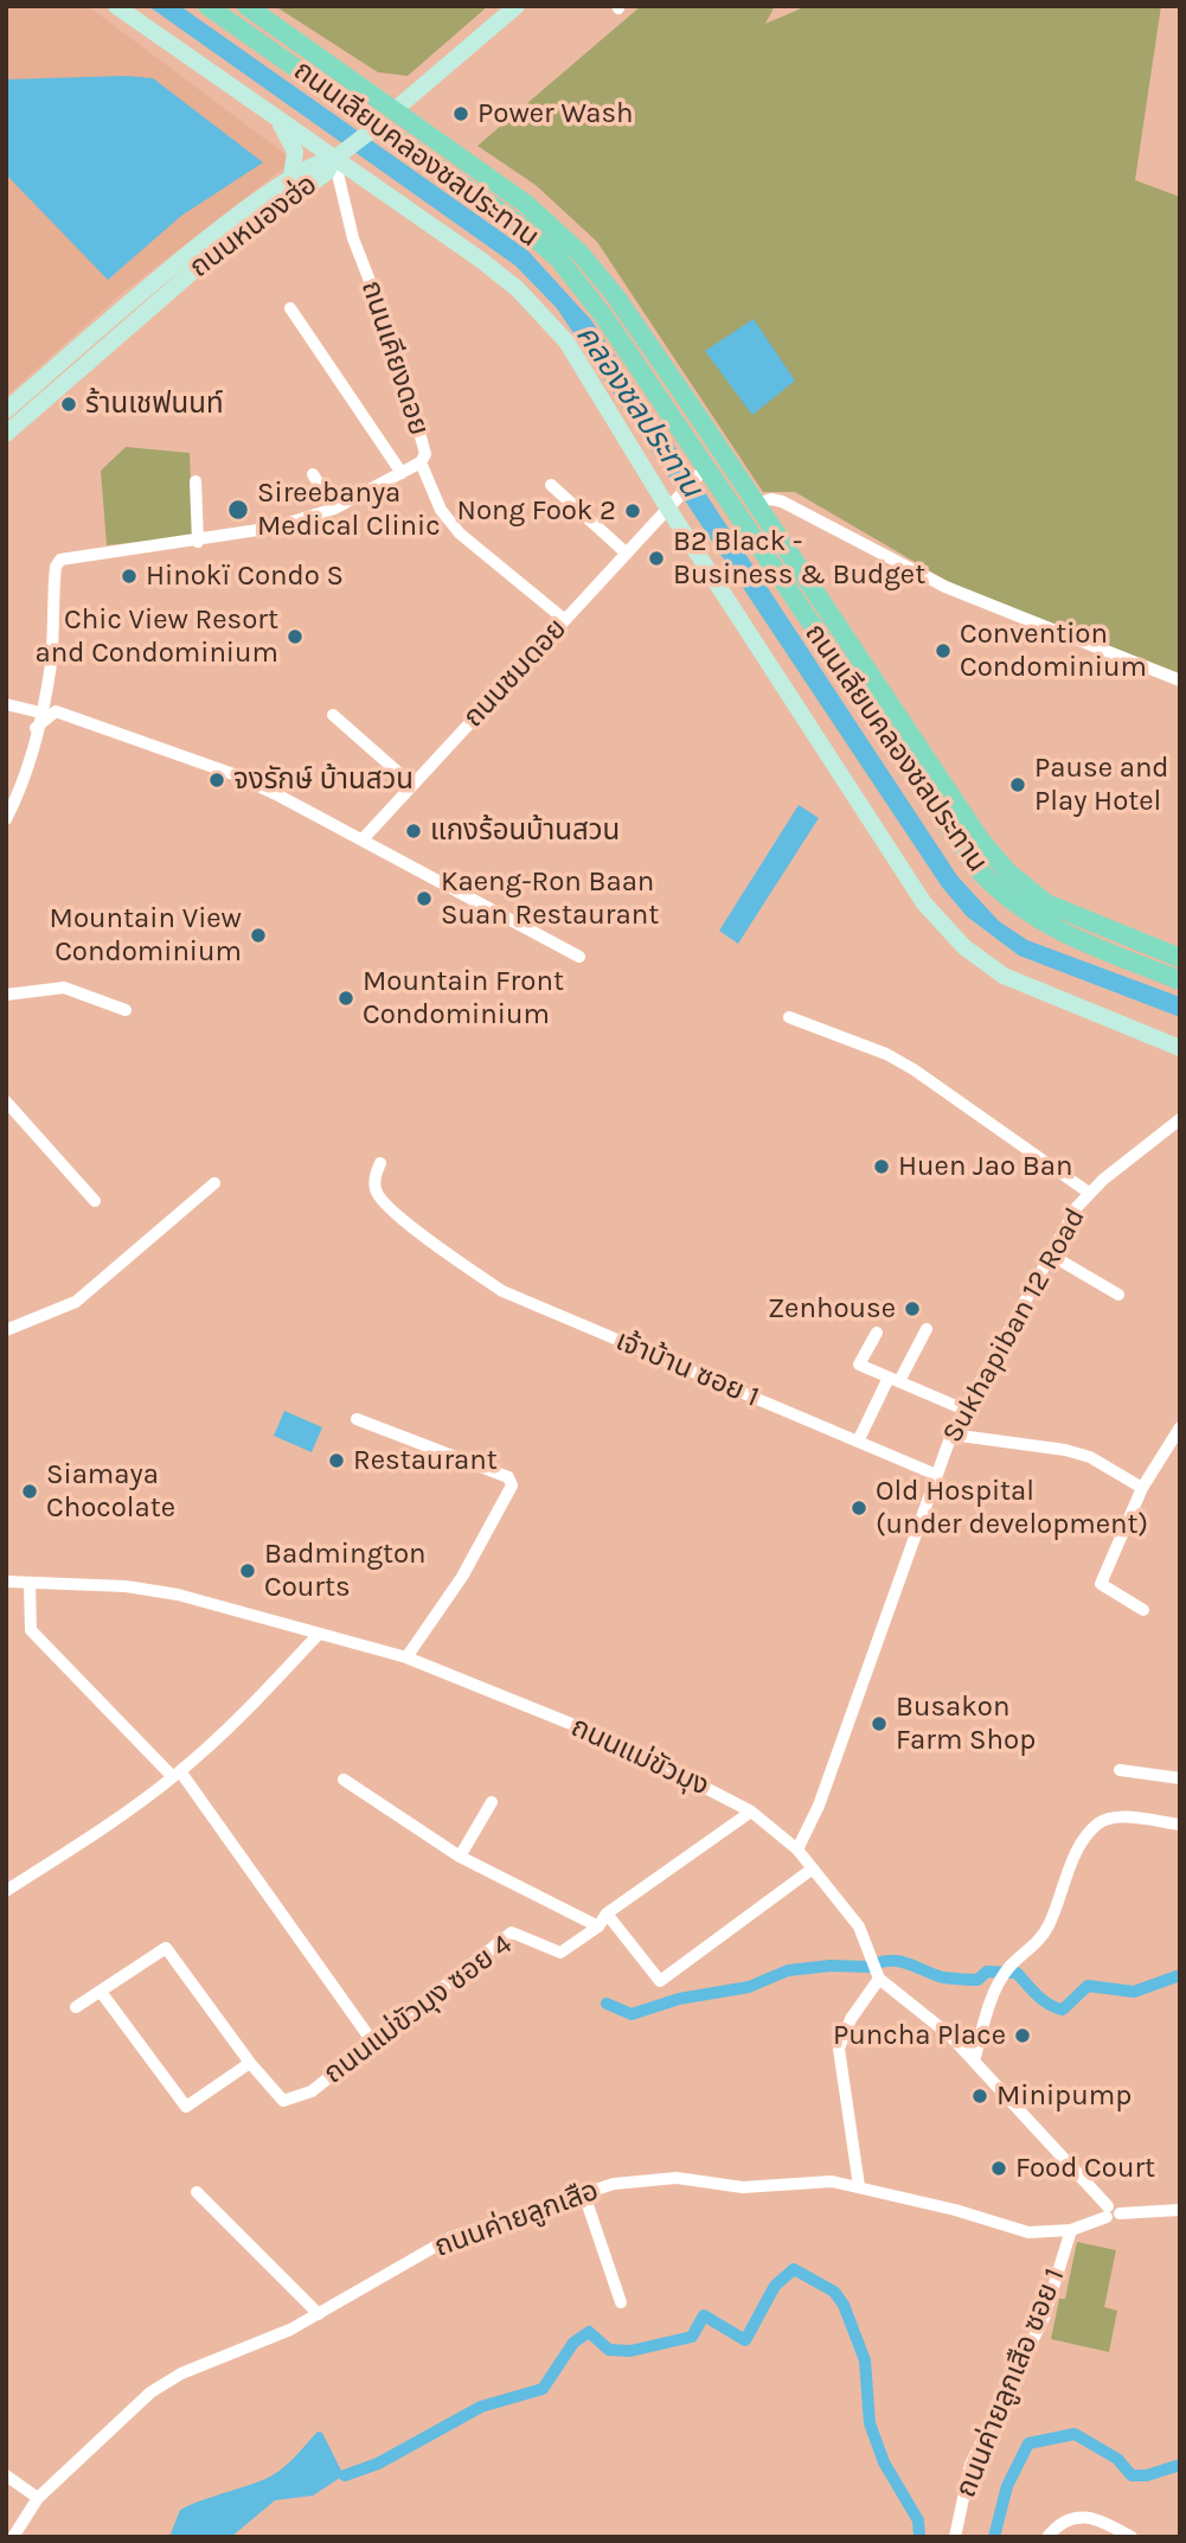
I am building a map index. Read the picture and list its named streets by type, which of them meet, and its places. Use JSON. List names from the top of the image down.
{
  "streets": {
    "main road": ["ถนนเลียบคลองชลประทาน", "ถนนหนองฮ่อ"],
    "street": [
      "ถนนเคียงดอย",
      "ถนนชมดอย",
      "Sukhapiban 12 Road",
      "เจ้าบ้าน ซอย 1",
      "ถนนแม่ขัวมุง",
      "ถนนแม่ขัวมุง ซอย 4",
      "ถนนค่ายลูกเสือ",
      "ถนนค่ายลูกเสือ ซอย 1"
    ]
  },
  "crossings": [
    ["ถนนเลียบคลองชลประทาน", "ถนนชมดอย"],
    ["ถนนหนองฮ่อ", "ถนนเคียงดอย"],
    ["Sukhapiban 12 Road", "เจ้าบ้าน ซอย 1"],
    ["Sukhapiban 12 Road", "ถนนแม่ขัวมุง"],
    ["ถนนแม่ขัวมุง", "ถนนแม่ขัวมุง ซอย 4"],
    ["ถนนค่ายลูกเสือ", "ถนนค่ายลูกเสือ ซอย 1"]
  ],
  "water": ["คลองชลประทาน"],
  "places": [
    "Power Wash",
    "ร้านเชฟนนท์",
    "Sireebanya Medical Clinic",
    "Nong Fook 2",
    "B2 Black - Business & Budget",
    "Hinokï Condo S",
    "Chic View Resort and Condominium",
    "Convention Condominium",
    "จงรักษ์ บ้านสวน",
    "Pause and Play Hotel",
    "แกงร้อนบ้านสวน",
    "Kaeng-Ron Baan Suan Restaurant",
    "Mountain View Condominium",
    "Mountain Front Condominium",
    "Huen Jao Ban",
    "Zenhouse",
    "Restaurant",
    "Siamaya Chocolate",
    "Old Hospital (under development)",
    "Badmington Courts",
    "Busakon Farm Shop",
    "Puncha Place",
    "Minipump",
    "Food Court"
  ]
}
